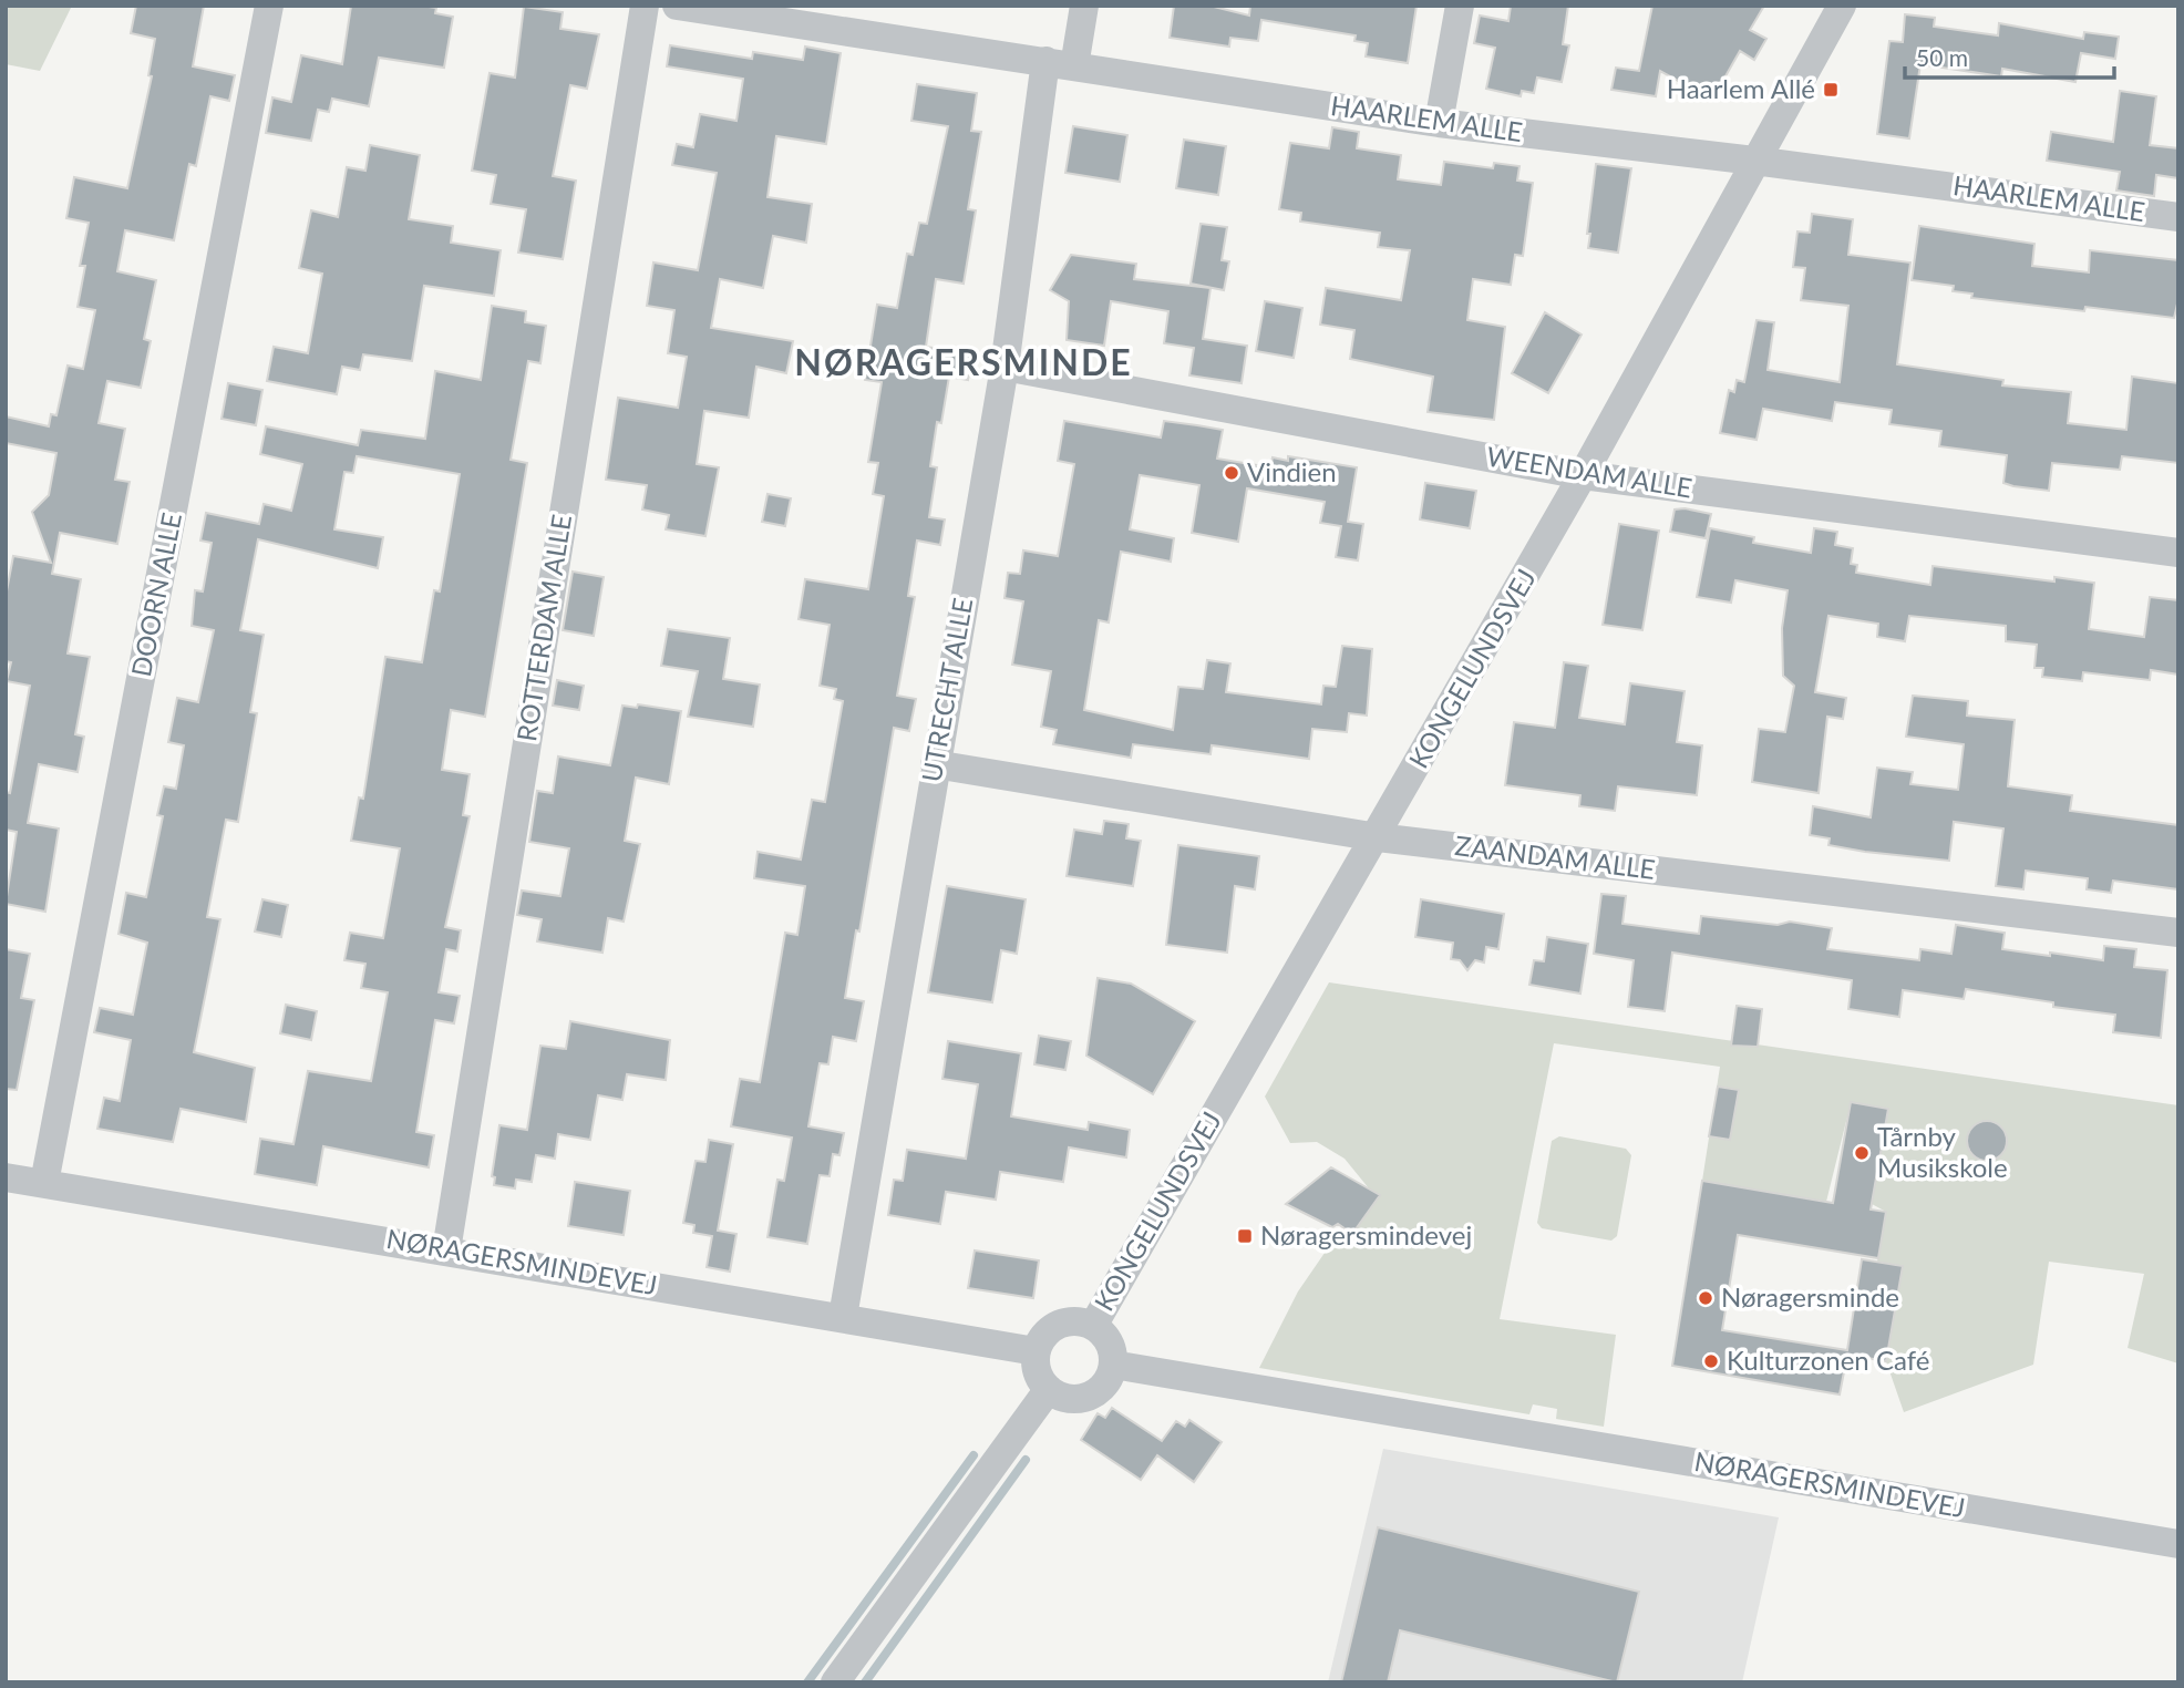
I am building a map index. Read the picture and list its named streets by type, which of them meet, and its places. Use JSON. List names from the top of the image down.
{
  "streets": {
    "street": [
      "HAARLEM ALLE",
      "WEENDAM ALLE",
      "DOORN ALLE",
      "ROTTERDAM ALLE",
      "KONGELUNDSVEJ",
      "UTRECHT ALLE",
      "ZAANDAM ALLE",
      "NØRAGERSMINDEVEJ"
    ]
  },
  "crossings": [
    ["HAARLEM ALLE", "KONGELUNDSVEJ"],
    ["HAARLEM ALLE", "UTRECHT ALLE"],
    ["WEENDAM ALLE", "KONGELUNDSVEJ"],
    ["WEENDAM ALLE", "UTRECHT ALLE"],
    ["DOORN ALLE", "NØRAGERSMINDEVEJ"],
    ["ROTTERDAM ALLE", "NØRAGERSMINDEVEJ"],
    ["KONGELUNDSVEJ", "ZAANDAM ALLE"],
    ["KONGELUNDSVEJ", "NØRAGERSMINDEVEJ"],
    ["UTRECHT ALLE", "ZAANDAM ALLE"],
    ["UTRECHT ALLE", "NØRAGERSMINDEVEJ"]
  ],
  "districts": ["NØRAGERSMINDE"],
  "places": {
    "transit": ["Haarlem Allé", "Nøragersmindevej"],
    "other": [
      "Vindien",
      "Tårnby Musikskole",
      "Nøragersminde",
      "Kulturzonen Café"
    ]
  },
  "scale_bar": "50 m"
}
